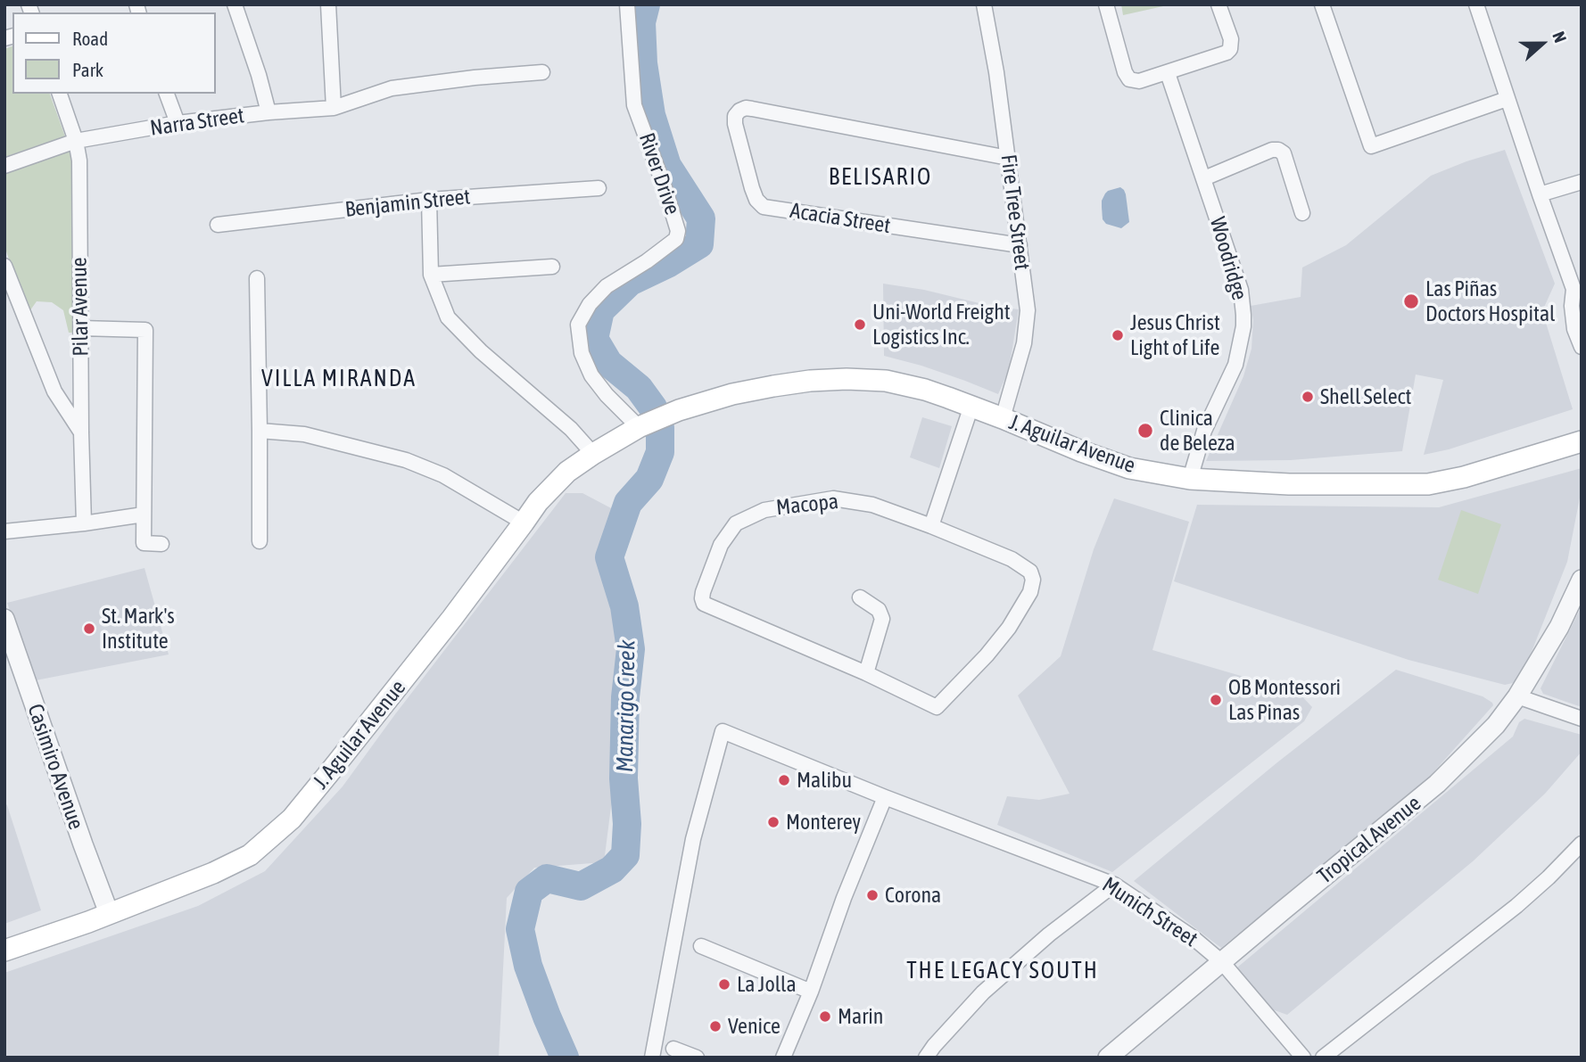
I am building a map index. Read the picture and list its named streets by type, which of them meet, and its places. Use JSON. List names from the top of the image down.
{
  "streets": {
    "main road": ["J. Aguilar Avenue"],
    "street": [
      "Narra Street",
      "River Drive",
      "Benjamin Street",
      "Fire Tree Street",
      "Acacia Street",
      "Woodridge",
      "Pilar Avenue",
      "Macopa",
      "Casimiro Avenue",
      "Tropical Avenue",
      "Munich Street"
    ]
  },
  "crossings": [
    ["Narra Street", "Pilar Avenue"],
    ["River Drive", "J. Aguilar Avenue"],
    ["Fire Tree Street", "Acacia Street"],
    ["Fire Tree Street", "J. Aguilar Avenue"],
    ["Woodridge", "J. Aguilar Avenue"],
    ["J. Aguilar Avenue", "Casimiro Avenue"],
    ["Tropical Avenue", "Munich Street"]
  ],
  "districts": ["BELISARIO", "VILLA MIRANDA", "THE LEGACY SOUTH"],
  "water": ["Manarigo Creek"],
  "places": [
    "Las Piñas Doctors Hospital",
    "Uni-World Freight Logistics Inc.",
    "Jesus Christ Light of Life",
    "Shell Select",
    "Clinica de Beleza",
    "St. Mark's Institute",
    "OB Montessori Las Pinas",
    "Malibu",
    "Monterey",
    "Corona",
    "La Jolla",
    "Marin",
    "Venice"
  ],
  "legend": ["Road", "Park"],
  "north": "right"
}
